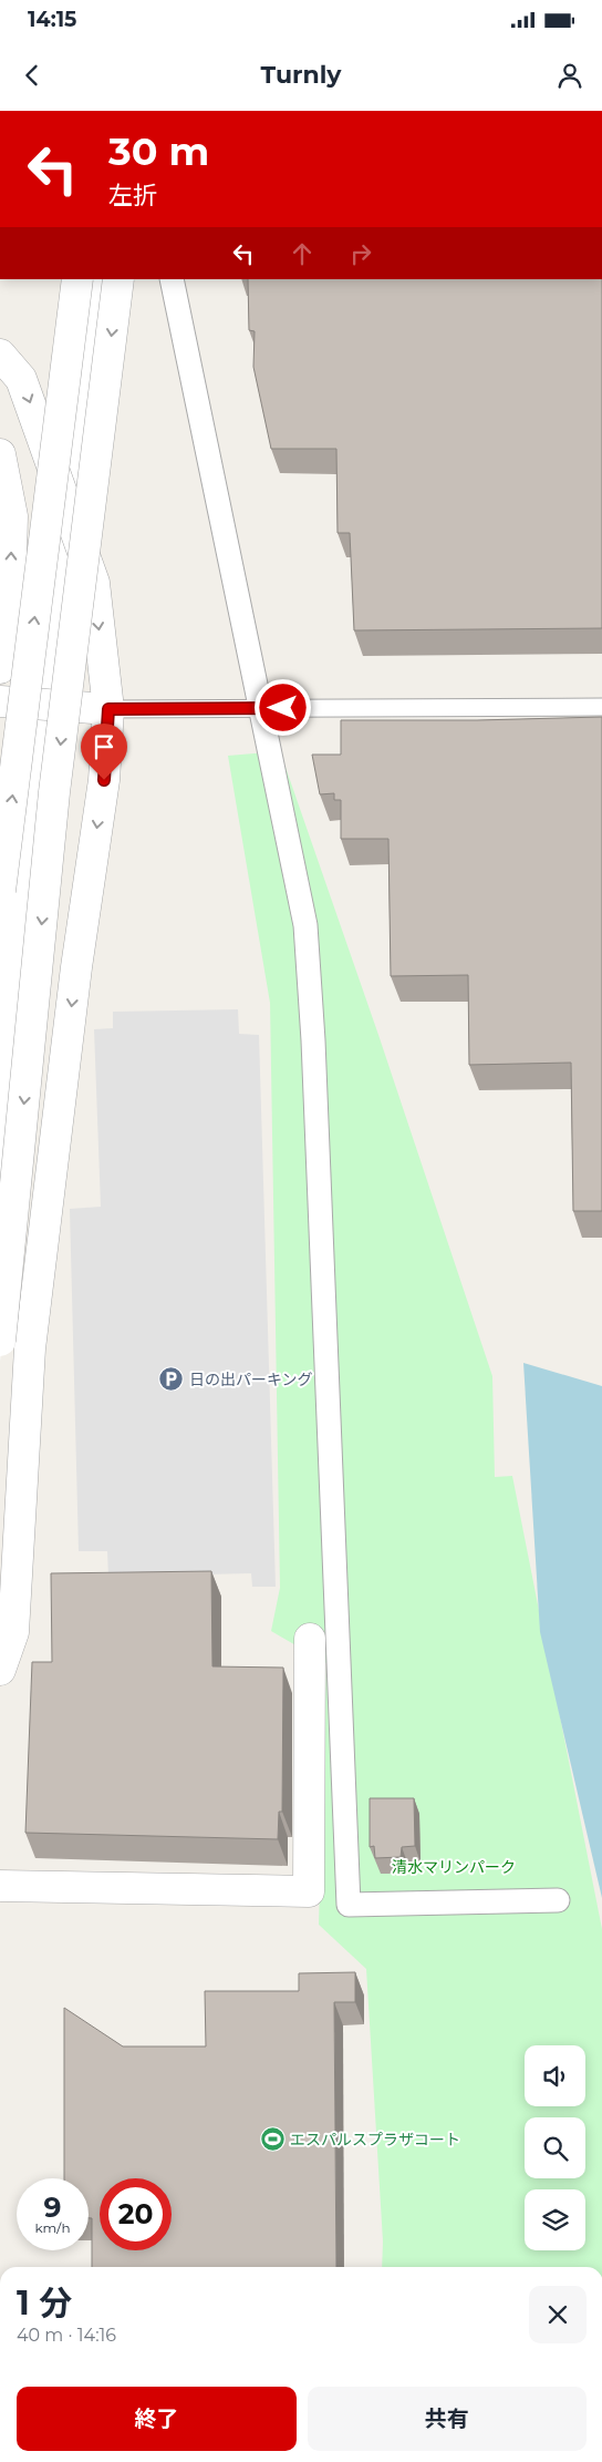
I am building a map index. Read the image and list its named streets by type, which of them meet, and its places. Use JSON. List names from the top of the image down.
{
  "parks": ["清水マリンパーク"],
  "places": {
    "parking": ["日の出パーキング"],
    "sports": ["エスパルスプラザコート"]
  },
  "page": {
    "status": "14:15",
    "header": "Turnly",
    "turn": ["30 m", "左折"],
    "speed": "9 km/h",
    "limit": "20",
    "heading": ["1 分", "40 m · 14:16"],
    "buttons": ["終了", "共有"]
  }
}
